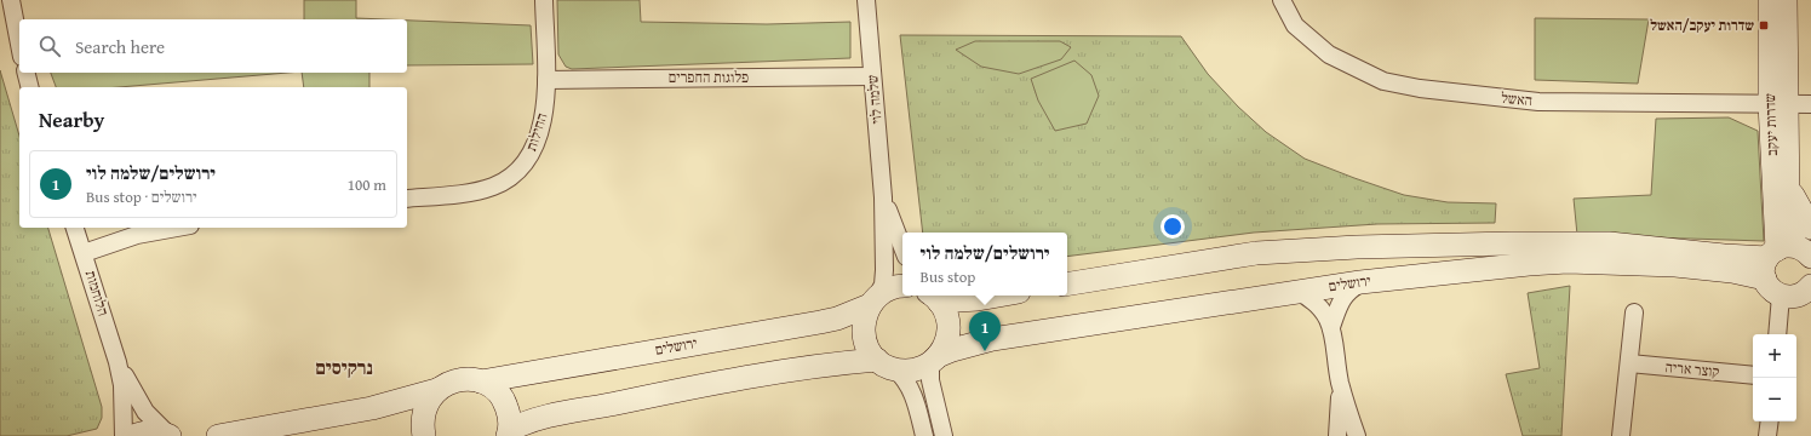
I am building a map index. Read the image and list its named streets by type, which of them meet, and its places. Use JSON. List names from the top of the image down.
{
  "streets": {
    "street": [
      "פלוגות החפרים",
      "שלמה לוי",
      "האשל",
      "שדרות יעקב",
      "החילות",
      "ירושלים",
      "הלוחמות",
      "קוצר אריה"
    ]
  },
  "crossings": [
    ["פלוגות החפרים", "שלמה לוי"],
    ["פלוגות החפרים", "החילות"],
    ["שלמה לוי", "ירושלים"],
    ["האשל", "שדרות יעקב"],
    ["שדרות יעקב", "ירושלים"]
  ],
  "districts": ["נרקיסים"],
  "places": {
    "transit": ["שדרות יעקב/האשל"]
  },
  "page": {
    "search": "Search here",
    "heading": "Nearby",
    "list": [
      {
        "mark": "1",
        "name": "ירושלים/שלמה לוי",
        "note": "Bus stop · ירושלים",
        "value": "100 m"
      }
    ],
    "popup": ["ירושלים/שלמה לוי", "Bus stop"],
    "pins": "1",
    "map_buttons": ["+", "−"]
  }
}
